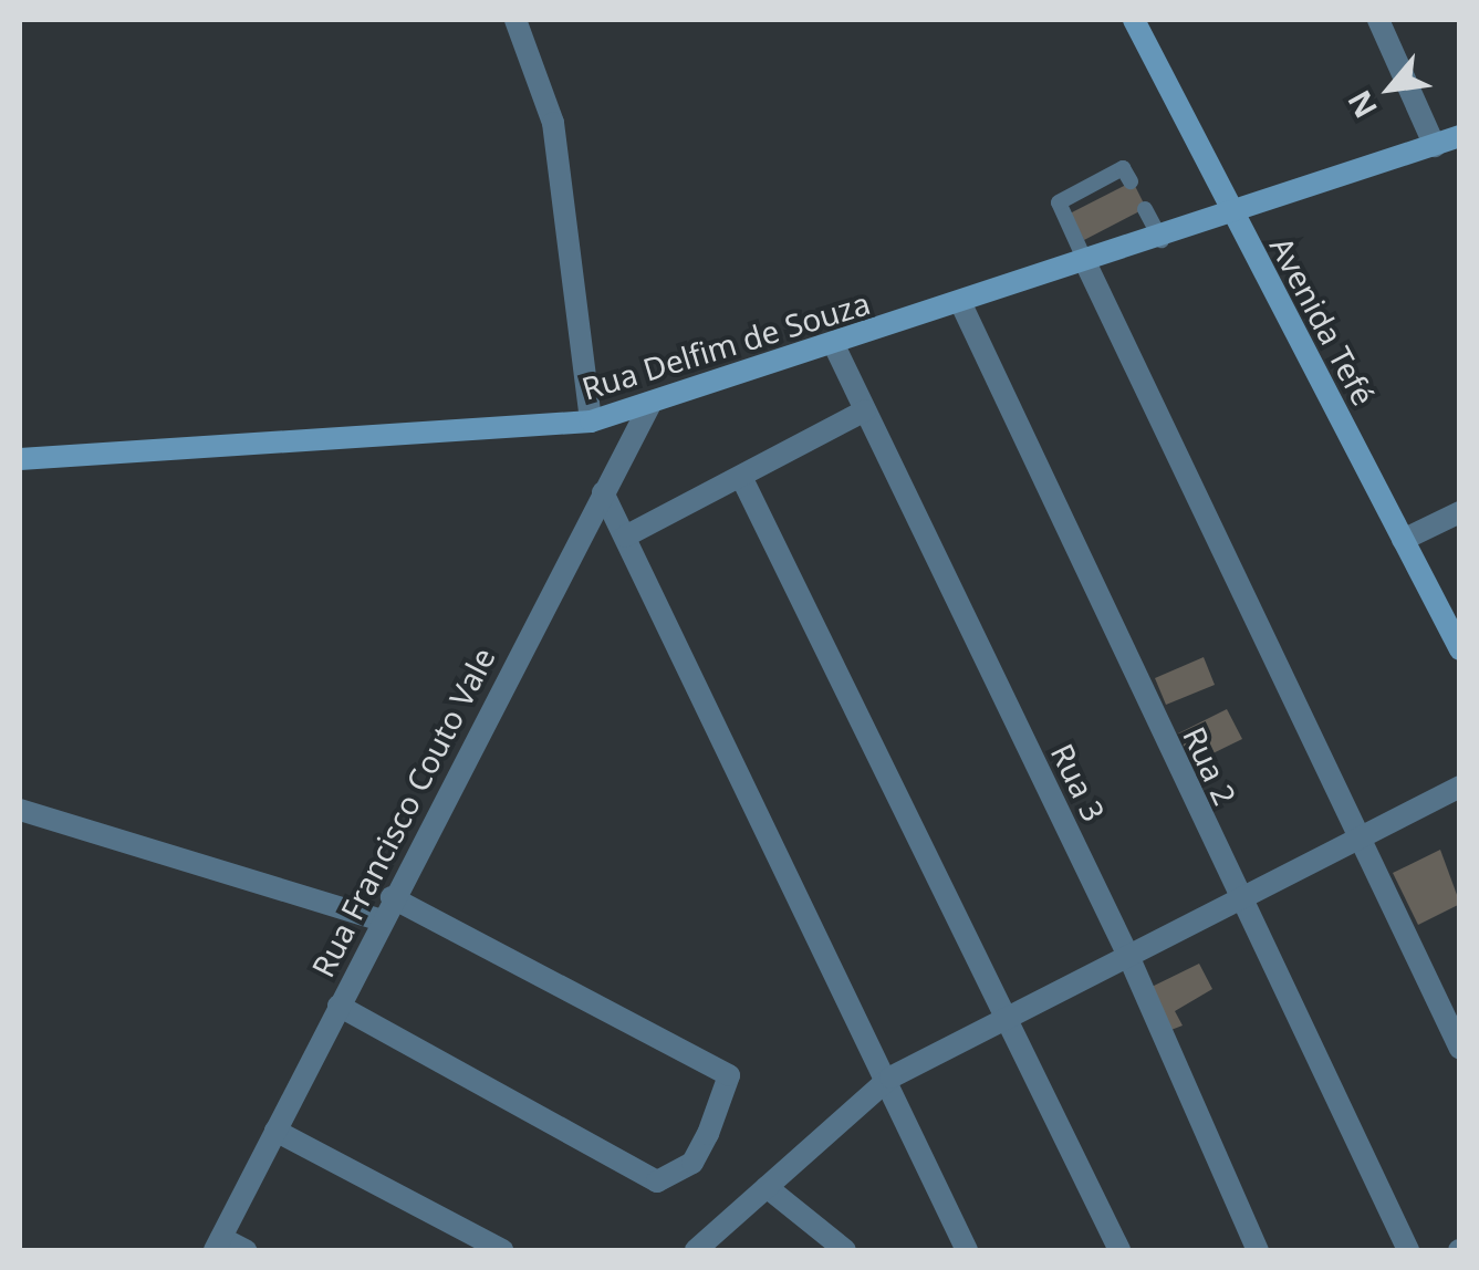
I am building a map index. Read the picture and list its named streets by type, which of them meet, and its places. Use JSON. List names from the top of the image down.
{
  "streets": {
    "street": [
      "Avenida Tefé",
      "Rua Delfim de Souza",
      "Rua 2",
      "Rua 3",
      "Rua Francisco Couto Vale"
    ]
  },
  "crossings": [
    ["Avenida Tefé", "Rua Delfim de Souza"],
    ["Rua Delfim de Souza", "Rua 2"],
    ["Rua Delfim de Souza", "Rua 3"],
    ["Rua Delfim de Souza", "Rua Francisco Couto Vale"]
  ],
  "north": "bottom left"
}
